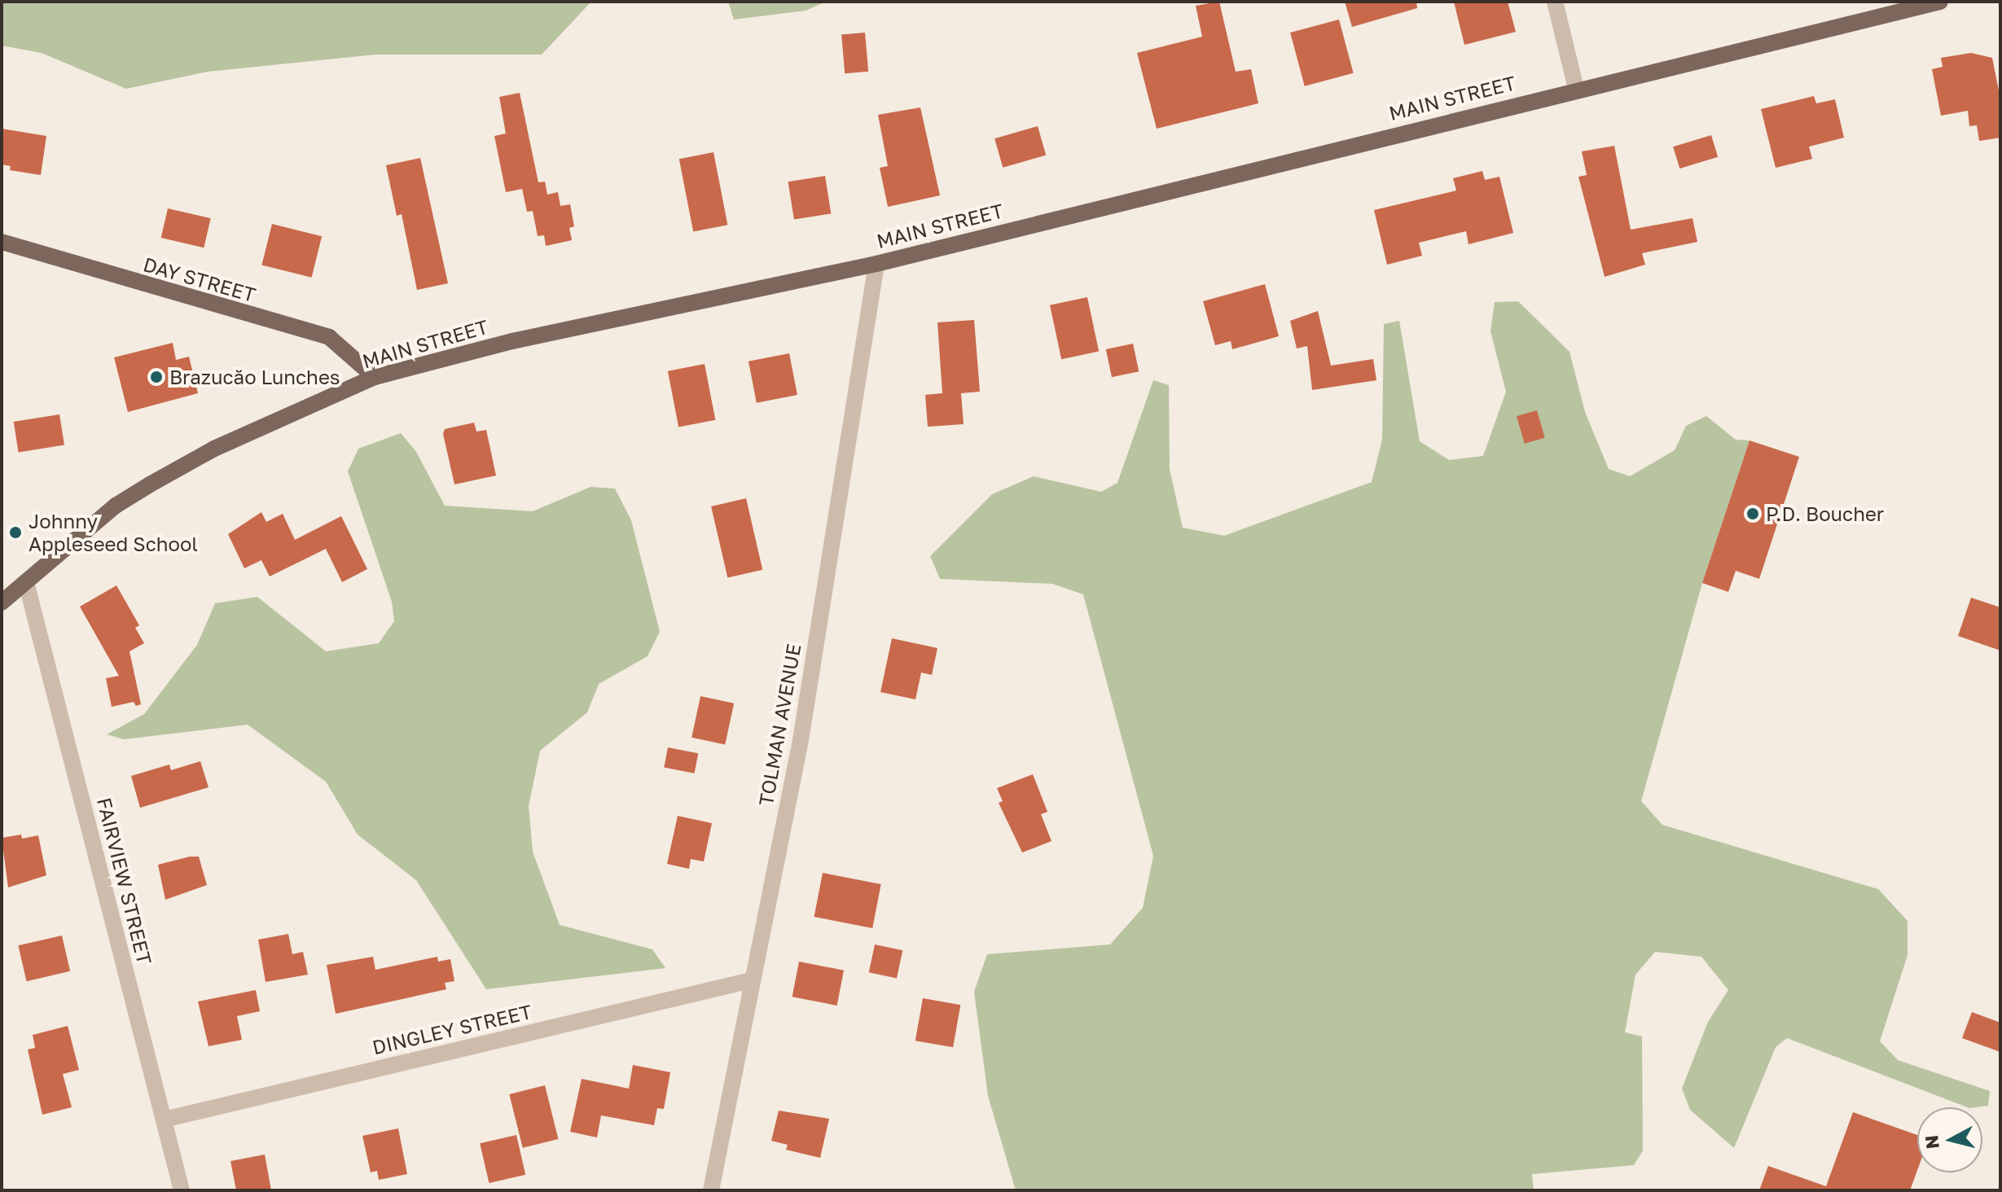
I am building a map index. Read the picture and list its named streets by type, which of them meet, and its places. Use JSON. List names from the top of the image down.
{
  "streets": {
    "main road": ["MAIN STREET", "DAY STREET"],
    "street": ["TOLMAN AVENUE", "FAIRVIEW STREET", "DINGLEY STREET"]
  },
  "crossings": [
    ["MAIN STREET", "DAY STREET"],
    ["MAIN STREET", "TOLMAN AVENUE"],
    ["MAIN STREET", "FAIRVIEW STREET"],
    ["TOLMAN AVENUE", "DINGLEY STREET"],
    ["FAIRVIEW STREET", "DINGLEY STREET"]
  ],
  "places": ["Brazucăo Lunches", "P.D. Boucher", "Johnny Appleseed School"],
  "north": "left"
}
